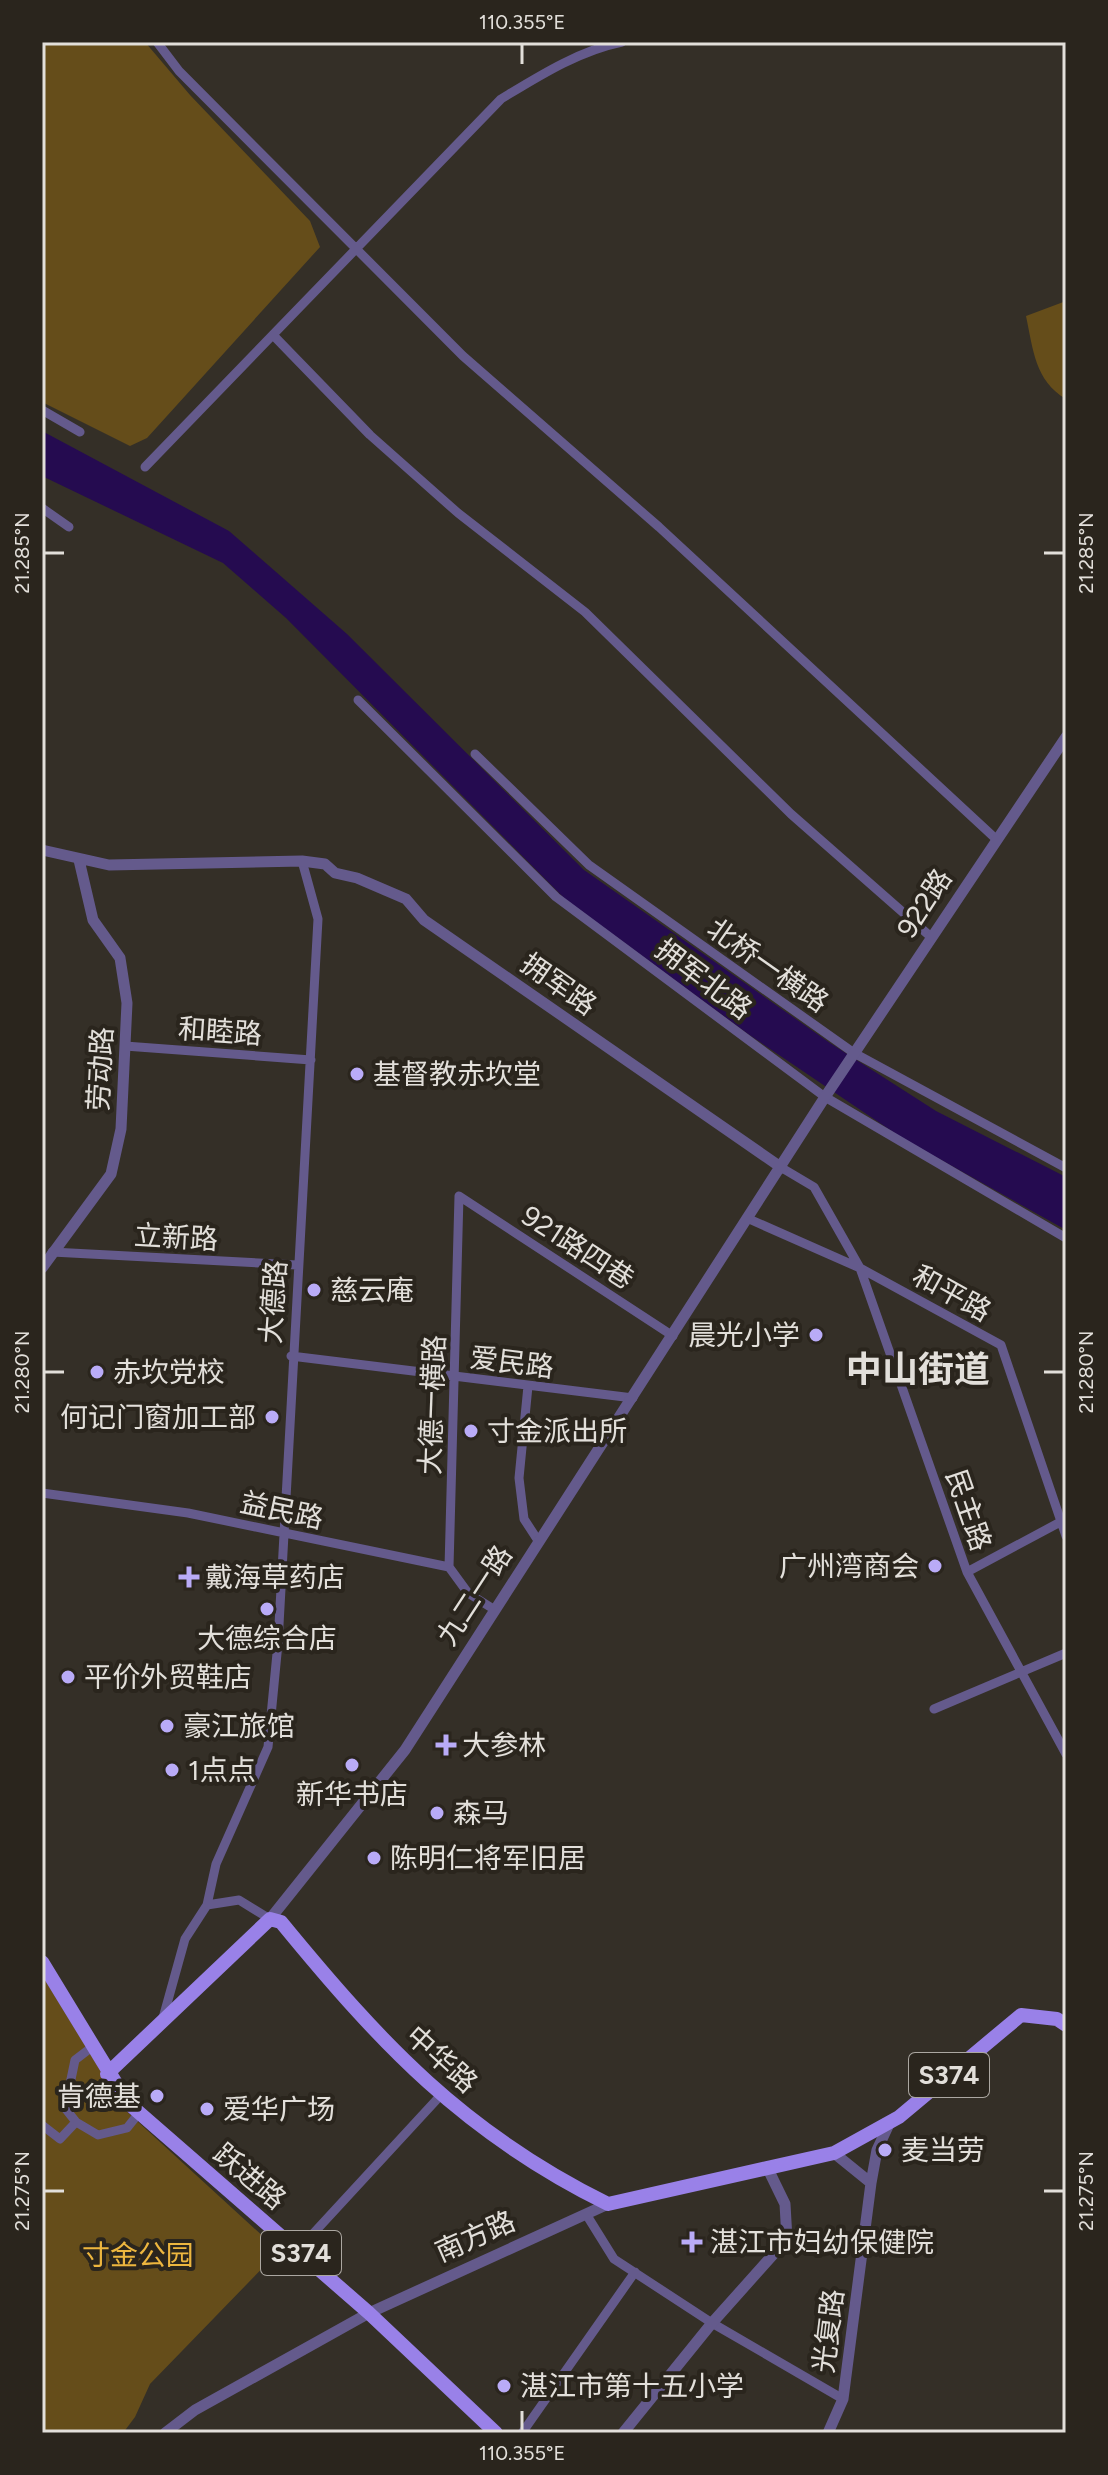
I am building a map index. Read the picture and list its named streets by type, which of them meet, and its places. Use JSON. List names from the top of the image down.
{
  "streets": {
    "main road": [
      "九二一路",
      "中华路",
      "S374",
      "跃进路",
      "南方路"
    ],
    "street": [
      "922路",
      "北桥一横路",
      "拥军北路",
      "拥军路",
      "和睦路",
      "劳动路",
      "立新路",
      "921路四巷",
      "和平路",
      "大德路",
      "爱民路",
      "大德一横路",
      "益民路",
      "民主路",
      "光复路"
    ]
  },
  "crossings": [
    ["922路", "北桥一横路"],
    ["922路", "拥军北路"],
    ["922路", "九二一路"],
    ["拥军北路", "九二一路"],
    ["拥军路", "大德路"],
    ["拥军路", "九二一路"],
    ["和睦路", "劳动路"],
    ["和睦路", "大德路"],
    ["劳动路", "立新路"],
    ["立新路", "大德路"],
    ["921路四巷", "大德一横路"],
    ["921路四巷", "九二一路"],
    ["和平路", "民主路"],
    ["和平路", "九二一路"],
    ["大德路", "爱民路"],
    ["大德路", "益民路"],
    ["爱民路", "大德一横路"],
    ["爱民路", "九二一路"],
    ["大德一横路", "益民路"],
    ["九二一路", "中华路"],
    ["九二一路", "跃进路"],
    ["中华路", "南方路"],
    ["S374", "南方路"],
    ["S374", "光复路"],
    ["跃进路", "南方路"]
  ],
  "districts": ["中山街道"],
  "parks": ["寸金公园"],
  "places": {
    "other": [
      "基督教赤坎堂",
      "慈云庵",
      "晨光小学",
      "赤坎党校",
      "何记门窗加工部",
      "寸金派出所",
      "广州湾商会",
      "大德综合店",
      "平价外贸鞋店",
      "豪江旅馆",
      "新华书店",
      "1点点",
      "森马",
      "陈明仁将军旧居",
      "肯德基",
      "爱华广场",
      "麦当劳",
      "湛江市第十五小学"
    ],
    "health": ["戴海草药店", "大参林", "湛江市妇幼保健院"]
  },
  "coordinates": [
    "110.355°E",
    "21.285°N",
    "21.280°N",
    "21.275°N"
  ]
}
